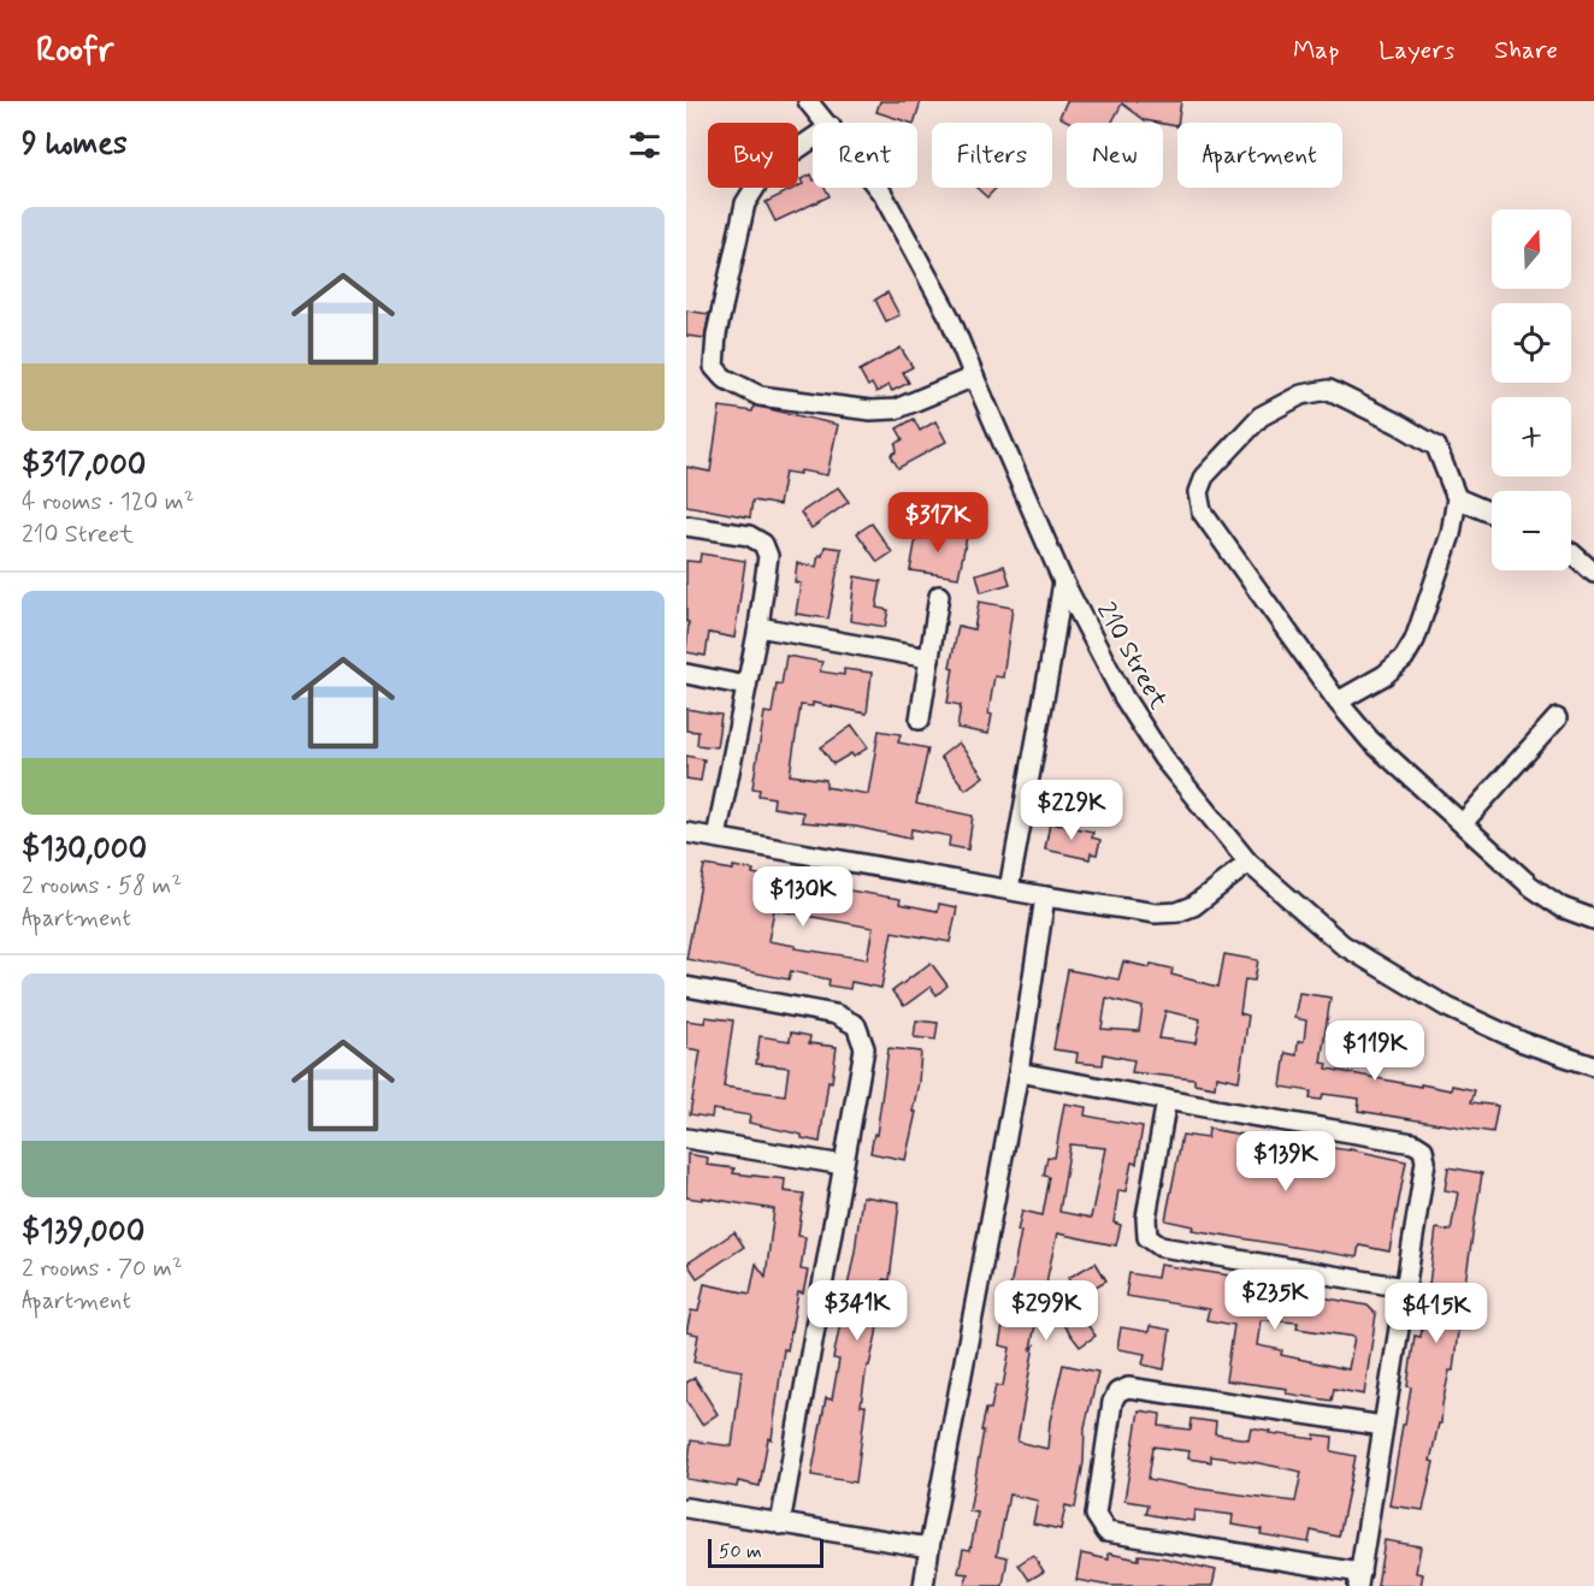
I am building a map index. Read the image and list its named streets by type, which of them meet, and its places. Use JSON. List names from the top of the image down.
{
  "streets": {
    "street": ["210 Street"]
  },
  "scale_bar": "50 m",
  "north": "top",
  "page": {
    "header": "Roofr",
    "nav": ["Map", "Layers", "Share"],
    "heading": "9 homes",
    "chip": [
      "Buy",
      "Rent",
      "Filters",
      "New",
      "Apartment"
    ],
    "list": [
      {
        "name": "$317,000",
        "note": "4 rooms · 120 m² · 210 Street"
      },
      {
        "name": "$130,000",
        "note": "2 rooms · 58 m² · Apartment"
      },
      {
        "name": "$139,000",
        "note": "2 rooms · 70 m² · Apartment"
      }
    ],
    "map_buttons": ["+", "−"],
    "price": [
      "$317K",
      "$229K",
      "$130K",
      "$119K",
      "$139K",
      "$235K",
      "$341K",
      "$299K",
      "$415K"
    ],
    "scale": "50 m"
  }
}
